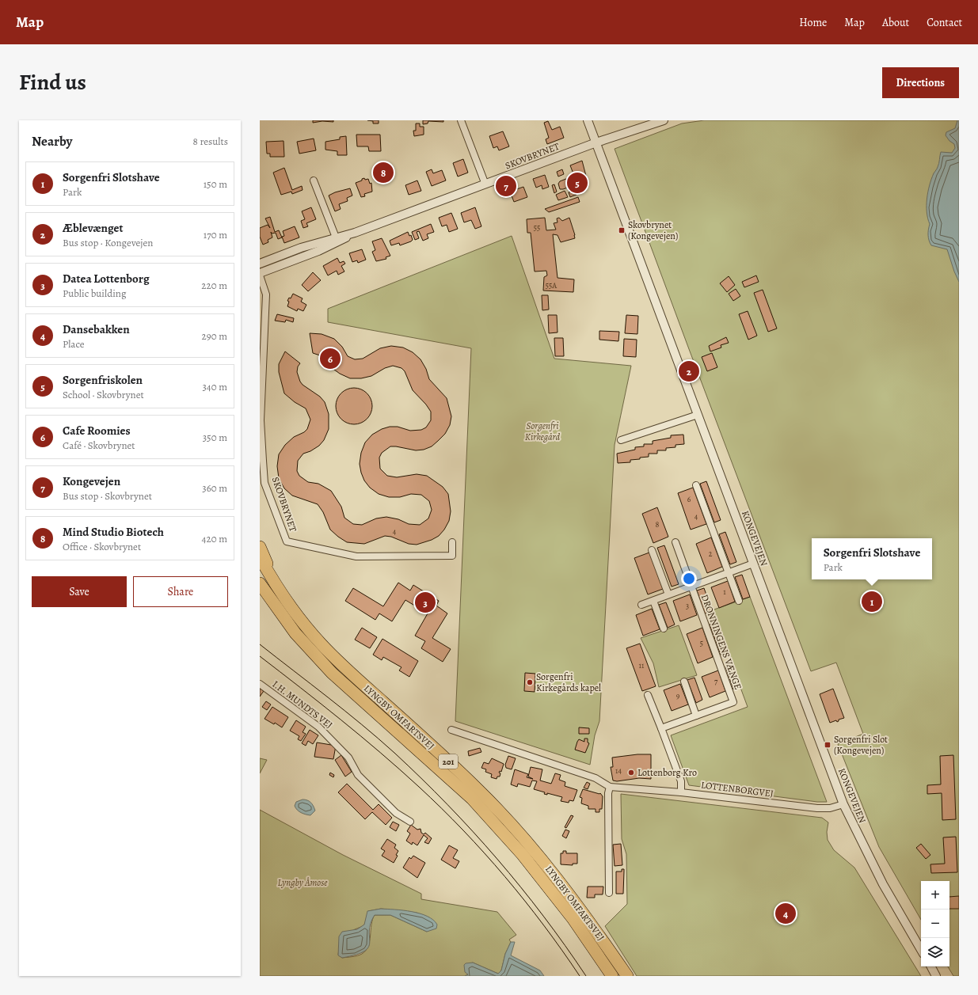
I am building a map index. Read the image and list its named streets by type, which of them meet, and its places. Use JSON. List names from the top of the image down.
{
  "streets": {
    "highway": ["LYNGBY OMFARTSVEJ", "201"],
    "street": [
      "SKOVBRYNET",
      "KONGEVEJEN",
      "DRONNINGENS VÆNGE",
      "I.H. MUNDTS VEJ",
      "LOTTENBORGVEJ"
    ]
  },
  "crossings": [
    ["SKOVBRYNET", "KONGEVEJEN"],
    ["KONGEVEJEN", "DRONNINGENS VÆNGE"],
    ["KONGEVEJEN", "LOTTENBORGVEJ"]
  ],
  "parks": ["Sorgenfri Kirkegård", "Lyngby Åmose"],
  "places": {
    "transit": ["Skovbrynet (Kongevejen)", "Sorgenfri Slot (Kongevejen)"],
    "other": ["Sorgenfri Kirkegårds kapel", "Lottenborg Kro"]
  },
  "house_numbers": [
    "55",
    "55A",
    "6",
    "4",
    "8",
    "4",
    "2",
    "1",
    "3",
    "5",
    "11",
    "7",
    "9",
    "14"
  ],
  "page": {
    "header": "Map",
    "nav": [
      "Home",
      "Map",
      "About",
      "Contact"
    ],
    "title": "Find us",
    "buttons": [
      "Directions",
      ["Save", "Share"]
    ],
    "heading": ["Nearby", "8 results"],
    "pins": [
      "8",
      "5",
      "7",
      "6",
      "2",
      "1",
      "3",
      "4"
    ],
    "list": [
      {
        "mark": "1",
        "name": "Sorgenfri Slotshave",
        "note": "Park",
        "value": "150 m"
      },
      {
        "mark": "2",
        "name": "Æblevænget",
        "note": "Bus stop · Kongevejen",
        "value": "170 m"
      },
      {
        "mark": "3",
        "name": "Datea Lottenborg",
        "note": "Public building",
        "value": "220 m"
      },
      {
        "mark": "4",
        "name": "Dansebakken",
        "note": "Place",
        "value": "290 m"
      },
      {
        "mark": "5",
        "name": "Sorgenfriskolen",
        "note": "School · Skovbrynet",
        "value": "340 m"
      },
      {
        "mark": "6",
        "name": "Cafe Roomies",
        "note": "Café · Skovbrynet",
        "value": "350 m"
      },
      {
        "mark": "7",
        "name": "Kongevejen",
        "note": "Bus stop · Skovbrynet",
        "value": "360 m"
      },
      {
        "mark": "8",
        "name": "Mind Studio Biotech",
        "note": "Office · Skovbrynet",
        "value": "420 m"
      }
    ],
    "popup": ["Sorgenfri Slotshave", "Park"],
    "map_buttons": ["+", "−"]
  }
}
